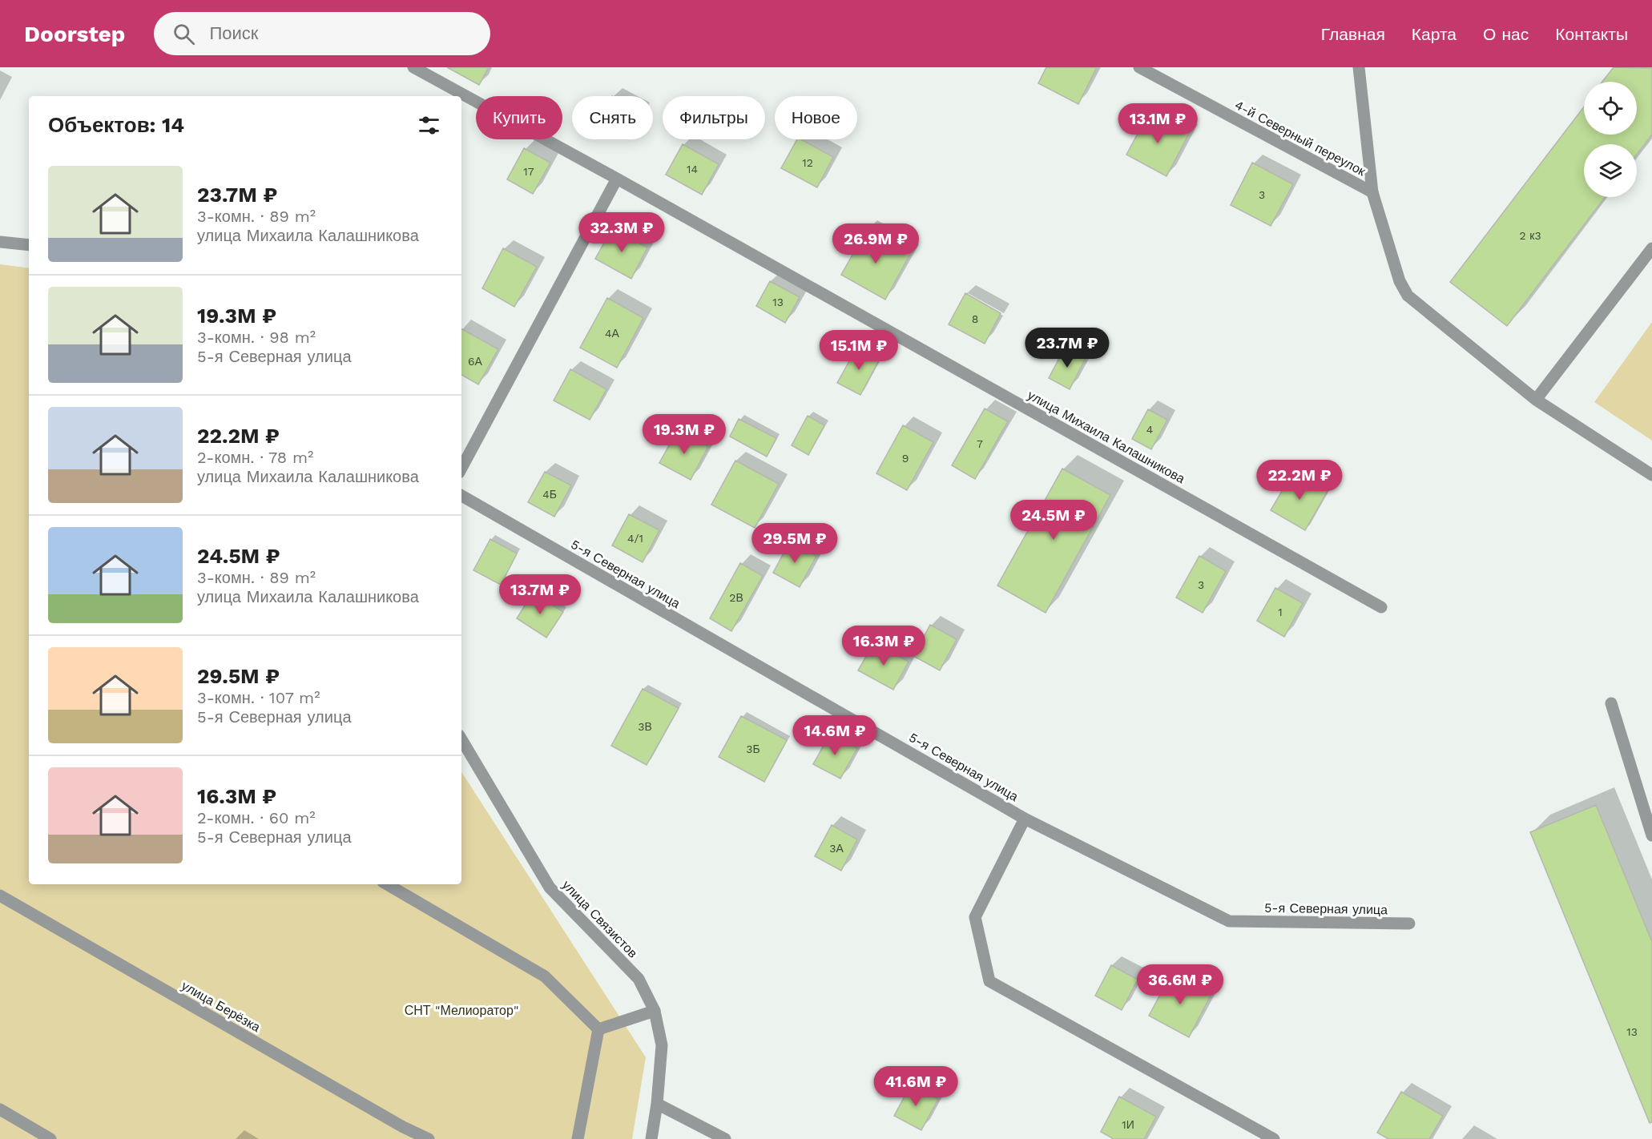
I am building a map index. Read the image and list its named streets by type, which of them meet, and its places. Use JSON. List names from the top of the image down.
{
  "streets": {
    "street": [
      "4-й Северный переулок",
      "улица Михаила Калашникова",
      "5-я Северная улица",
      "улица Связистов",
      "улица Берёзка"
    ]
  },
  "parks": ["СНТ \"Мелиоратор\""],
  "house_numbers": [
    "12",
    "14",
    "17",
    "3",
    "2 к3",
    "13",
    "8",
    "4А",
    "6А",
    "4",
    "7",
    "9",
    "4Б",
    "4/1",
    "3",
    "2В",
    "1",
    "3В",
    "3Б",
    "3А",
    "13",
    "1И"
  ],
  "page": {
    "header": "Doorstep",
    "search": "Поиск",
    "nav": [
      "Главная",
      "Карта",
      "О нас",
      "Контакты"
    ],
    "chip": [
      "Купить",
      "Снять",
      "Фильтры",
      "Новое"
    ],
    "heading": "Объектов: 14",
    "price": [
      "13.1M ₽",
      "32.3M ₽",
      "26.9M ₽",
      "23.7M ₽",
      "15.1M ₽",
      "19.3M ₽",
      "22.2M ₽",
      "24.5M ₽",
      "29.5M ₽",
      "13.7M ₽",
      "16.3M ₽",
      "14.6M ₽",
      "36.6M ₽",
      "41.6M ₽"
    ],
    "list": [
      {
        "name": "23.7M ₽",
        "note": "3-комн. · 89 m² · улица Михаила Калашникова"
      },
      {
        "name": "19.3M ₽",
        "note": "3-комн. · 98 m² · 5-я Северная улица"
      },
      {
        "name": "22.2M ₽",
        "note": "2-комн. · 78 m² · улица Михаила Калашникова"
      },
      {
        "name": "24.5M ₽",
        "note": "3-комн. · 89 m² · улица Михаила Калашникова"
      },
      {
        "name": "29.5M ₽",
        "note": "3-комн. · 107 m² · 5-я Северная улица"
      },
      {
        "name": "16.3M ₽",
        "note": "2-комн. · 60 m² · 5-я Северная улица"
      }
    ]
  }
}
